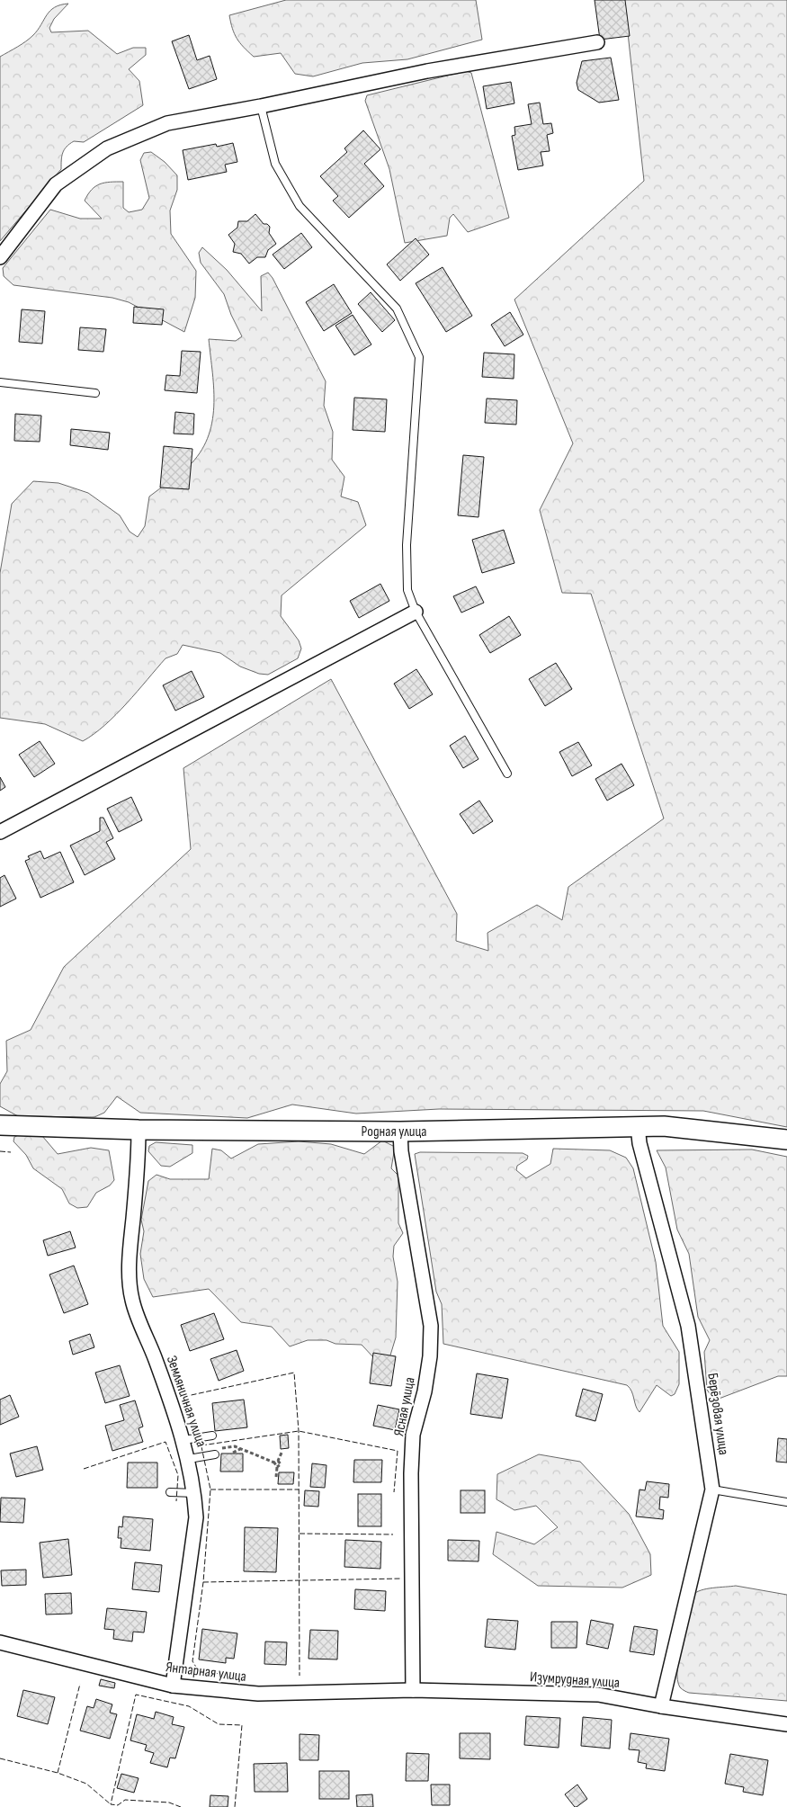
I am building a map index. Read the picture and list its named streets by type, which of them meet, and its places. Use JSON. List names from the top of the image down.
{
  "streets": {
    "street": [
      "Родная улица",
      "Земляничная улица",
      "Ясная улица",
      "Берёзовая улица",
      "Янтарная улица",
      "Изумрудная улица"
    ]
  },
  "crossings": [
    ["Родная улица", "Земляничная улица"],
    ["Родная улица", "Ясная улица"],
    ["Родная улица", "Берёзовая улица"],
    ["Земляничная улица", "Янтарная улица"],
    ["Ясная улица", "Янтарная улица"],
    ["Ясная улица", "Изумрудная улица"],
    ["Берёзовая улица", "Изумрудная улица"],
    ["Янтарная улица", "Изумрудная улица"]
  ]
}
